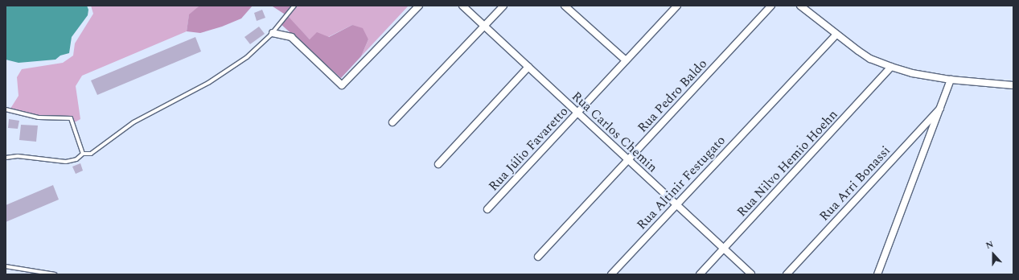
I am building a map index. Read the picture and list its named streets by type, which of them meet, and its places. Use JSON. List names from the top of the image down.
{
  "streets": {
    "street": [
      "Rua Pedro Baldo",
      "Rua Carlos Chemin",
      "Rua Júlio Favaretto",
      "Rua Nilvo Hemio Hoehn",
      "Rua Altinir Festugato",
      "Rua Arri Bonassi"
    ]
  },
  "crossings": [
    ["Rua Pedro Baldo", "Rua Carlos Chemin"],
    ["Rua Carlos Chemin", "Rua Júlio Favaretto"],
    ["Rua Carlos Chemin", "Rua Nilvo Hemio Hoehn"],
    ["Rua Carlos Chemin", "Rua Altinir Festugato"]
  ],
  "north": "top"
}
